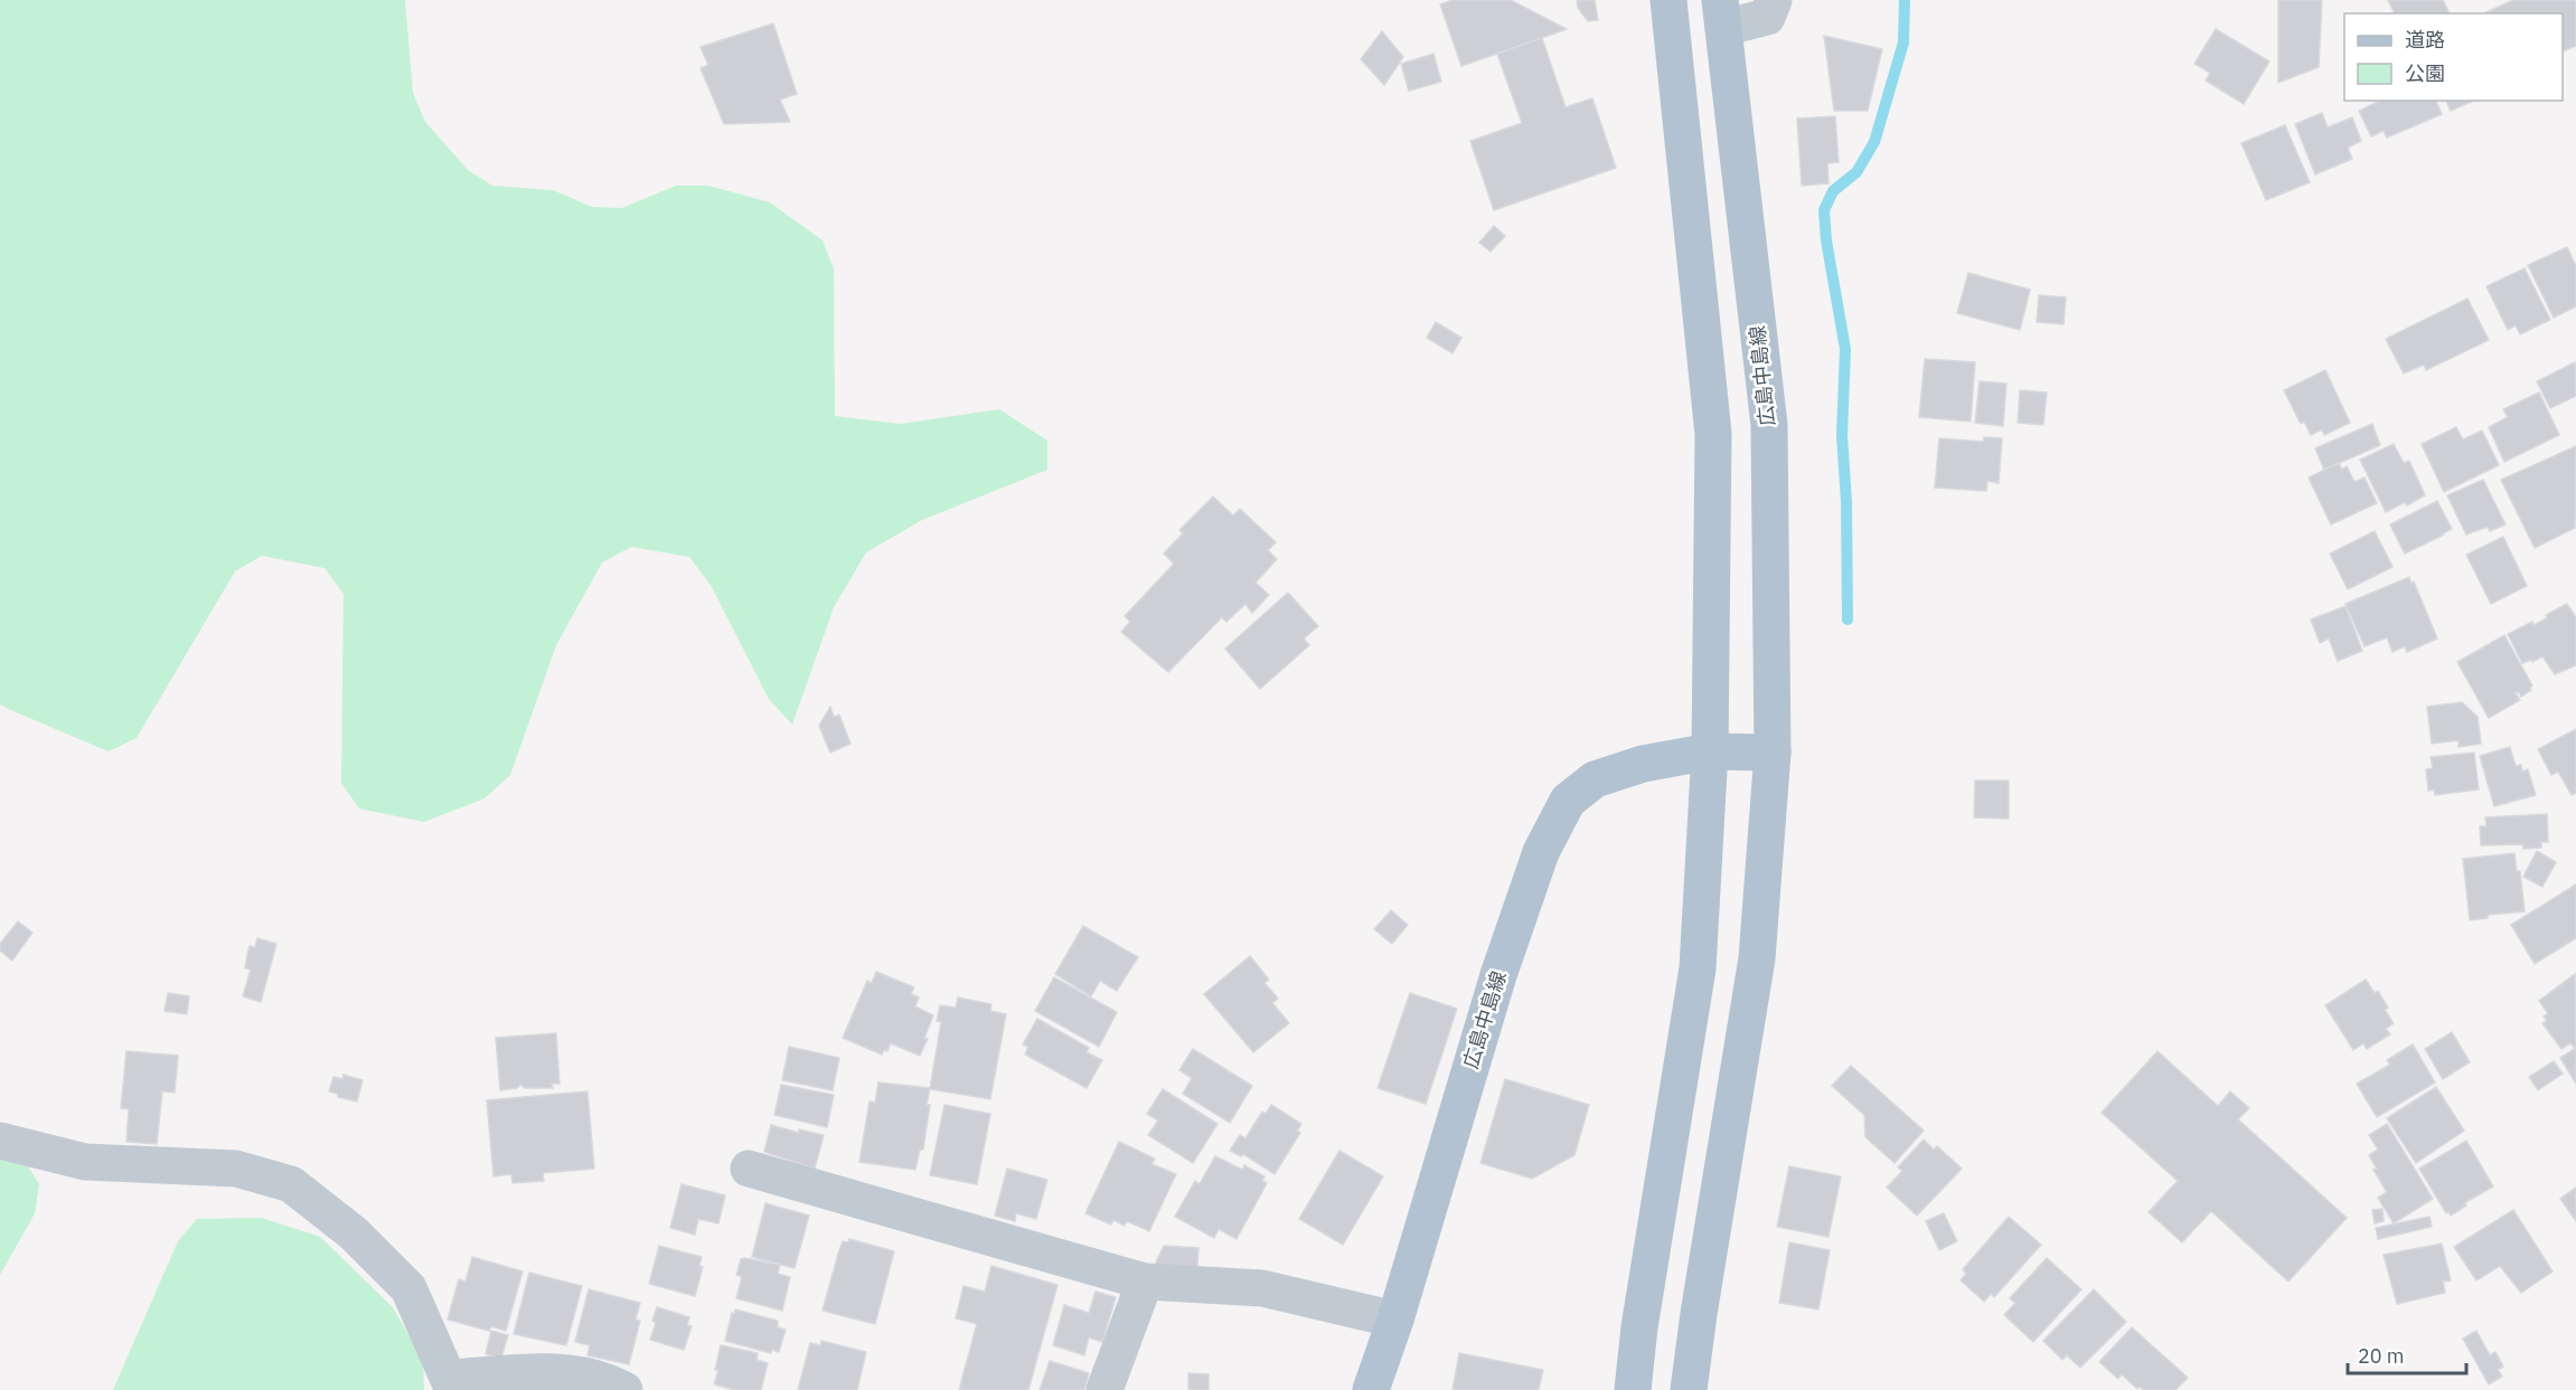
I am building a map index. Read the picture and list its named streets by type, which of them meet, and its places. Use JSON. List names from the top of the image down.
{
  "streets": {
    "main road": ["広島中島線"]
  },
  "legend": ["道路", "公園"],
  "scale_bar": "20 m"
}
